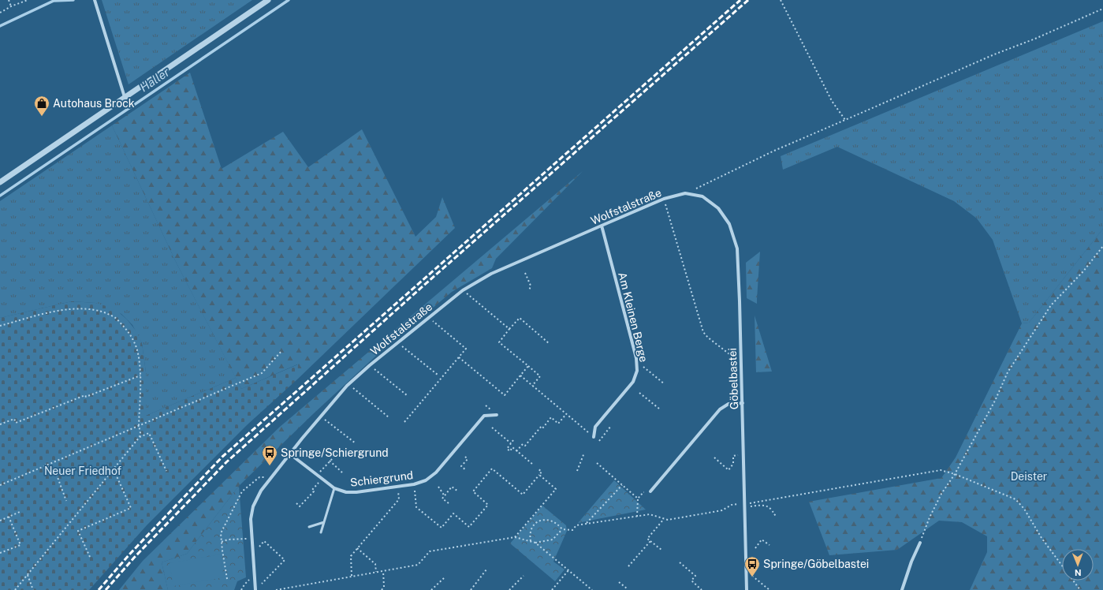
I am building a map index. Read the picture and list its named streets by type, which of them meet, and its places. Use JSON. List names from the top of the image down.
{
  "streets": {
    "street": [
      "Wolfstalstraße",
      "Am Kleinen Berge",
      "Göbelbastei",
      "Schiergrund"
    ]
  },
  "crossings": [
    ["Wolfstalstraße", "Am Kleinen Berge"],
    ["Wolfstalstraße", "Göbelbastei"],
    ["Wolfstalstraße", "Schiergrund"]
  ],
  "water": ["Haller"],
  "parks": ["Neuer Friedhof", "Deister"],
  "places": {
    "shop": ["Autohaus Brock"],
    "bus stop": ["Springe/Schiergrund", "Springe/Göbelbastei"]
  },
  "north": "bottom"
}
